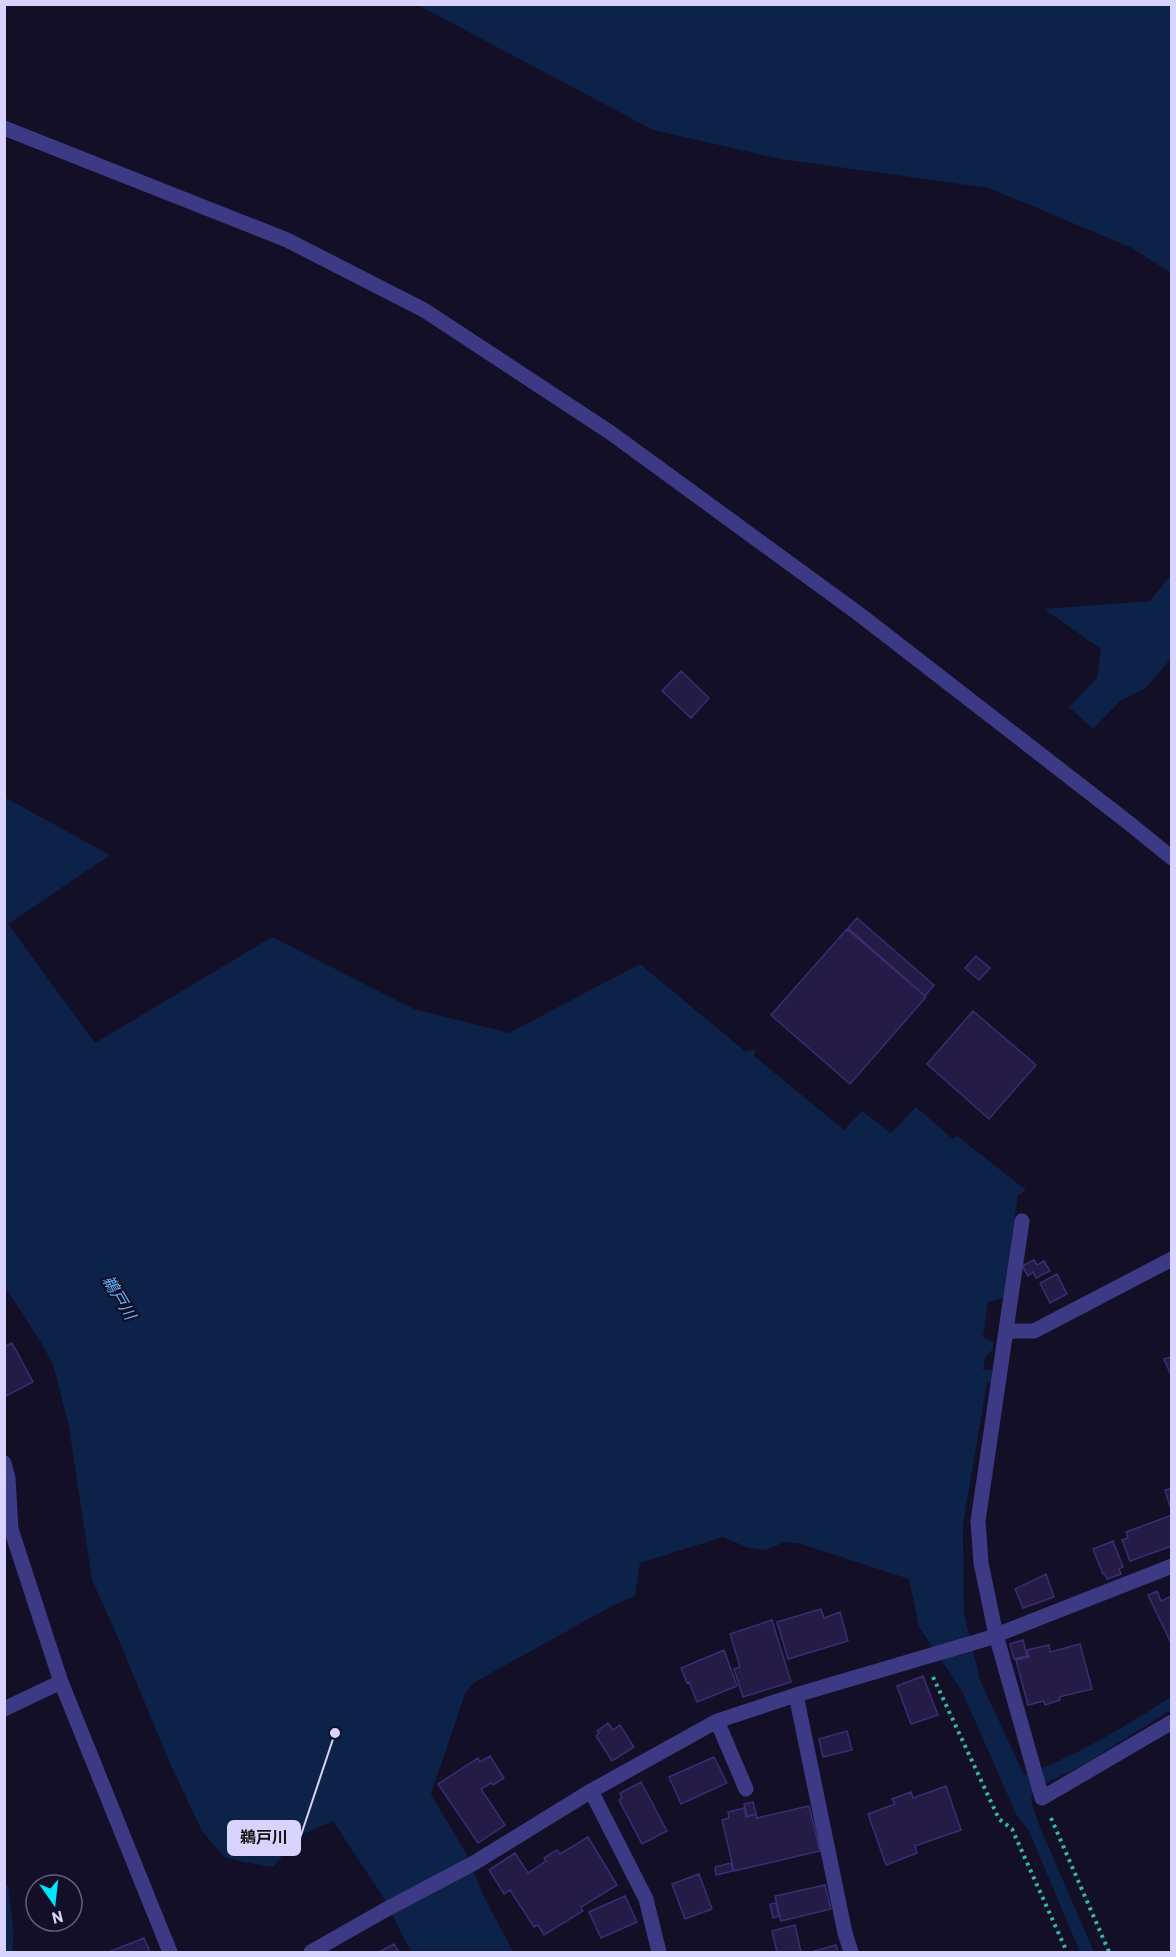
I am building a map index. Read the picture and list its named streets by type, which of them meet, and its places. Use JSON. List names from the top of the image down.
{
  "water": ["鵜戸川"],
  "places": ["鵜戸川"],
  "north": "bottom"
}
